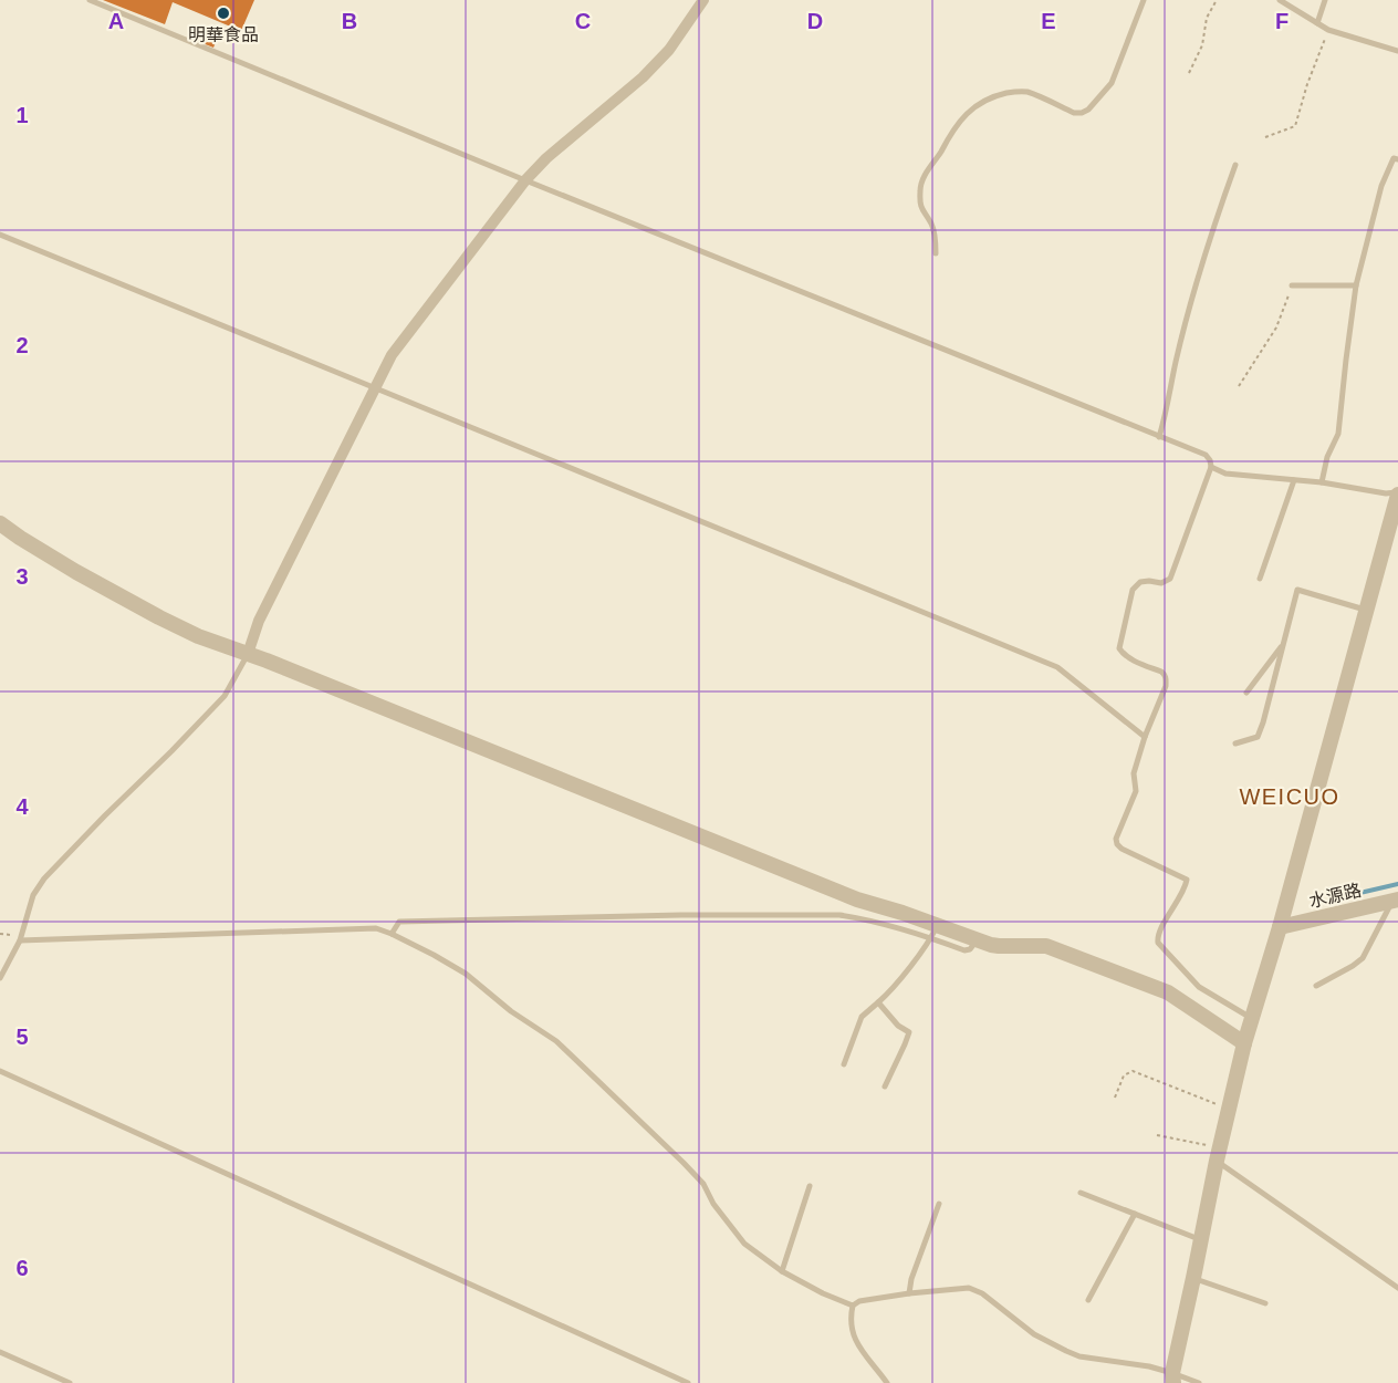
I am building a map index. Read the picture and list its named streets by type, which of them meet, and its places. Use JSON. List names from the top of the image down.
{
  "streets": {
    "street": ["水源路"]
  },
  "districts": ["WEICUO"],
  "places": ["明華食品"],
  "grid": {
    "columns": [
      "A",
      "B",
      "C",
      "D",
      "E",
      "F"
    ],
    "rows": [
      "1",
      "2",
      "3",
      "4",
      "5",
      "6"
    ]
  }
}
